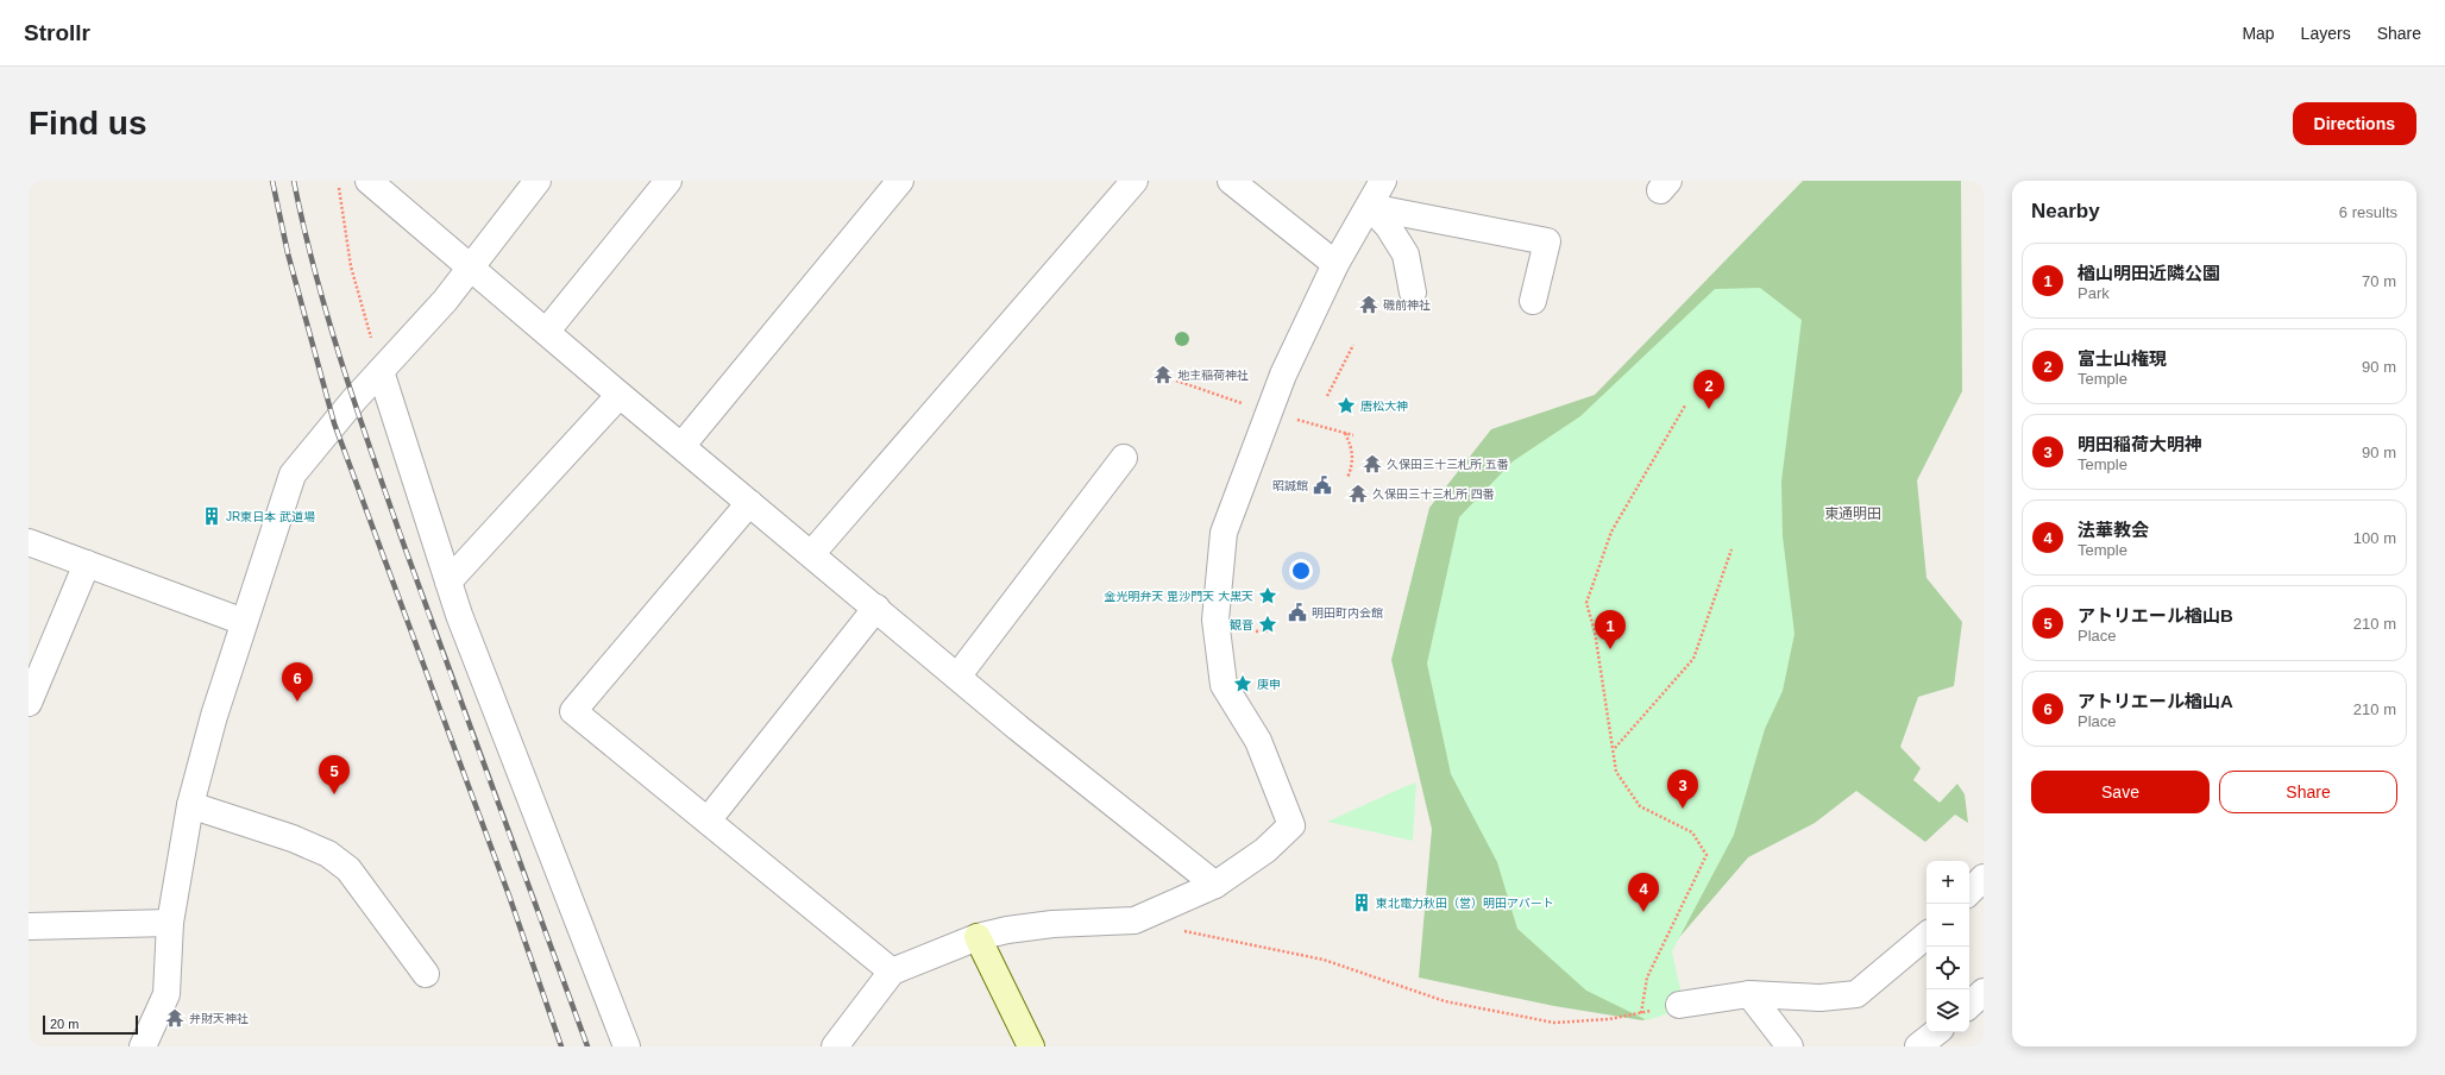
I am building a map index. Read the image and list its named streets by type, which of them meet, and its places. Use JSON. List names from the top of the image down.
{
  "districts": ["東通明田"],
  "places": {
    "temple": [
      "磯前神社",
      "地主稲荷神社",
      "久保田三十三札所 五番",
      "久保田三十三札所 四番",
      "弁財天神社"
    ],
    "place": [
      "唐松大神",
      "金光明弁天 毘沙門天 大黒天",
      "観音",
      "庚申"
    ],
    "public building": ["昭誠館", "明田町内会館"],
    "building": ["JR東日本 武道場", "東北電力秋田（営）明田アパート"]
  },
  "scale_bar": "20 m",
  "page": {
    "header": "Strollr",
    "nav": ["Map", "Layers", "Share"],
    "buttons": [
      "Directions",
      ["Save", "Share"]
    ],
    "title": "Find us",
    "heading": ["Nearby", "6 results"],
    "list": [
      {
        "mark": "1",
        "name": "楢山明田近隣公園",
        "note": "Park",
        "value": "70 m"
      },
      {
        "mark": "2",
        "name": "富士山権現",
        "note": "Temple",
        "value": "90 m"
      },
      {
        "mark": "3",
        "name": "明田稲荷大明神",
        "note": "Temple",
        "value": "90 m"
      },
      {
        "mark": "4",
        "name": "法華教会",
        "note": "Temple",
        "value": "100 m"
      },
      {
        "mark": "5",
        "name": "アトリエール楢山B",
        "note": "Place",
        "value": "210 m"
      },
      {
        "mark": "6",
        "name": "アトリエール楢山A",
        "note": "Place",
        "value": "210 m"
      }
    ],
    "pins": [
      "2",
      "1",
      "6",
      "5",
      "3",
      "4"
    ],
    "map_buttons": ["+", "−"],
    "scale": "20 m"
  }
}
